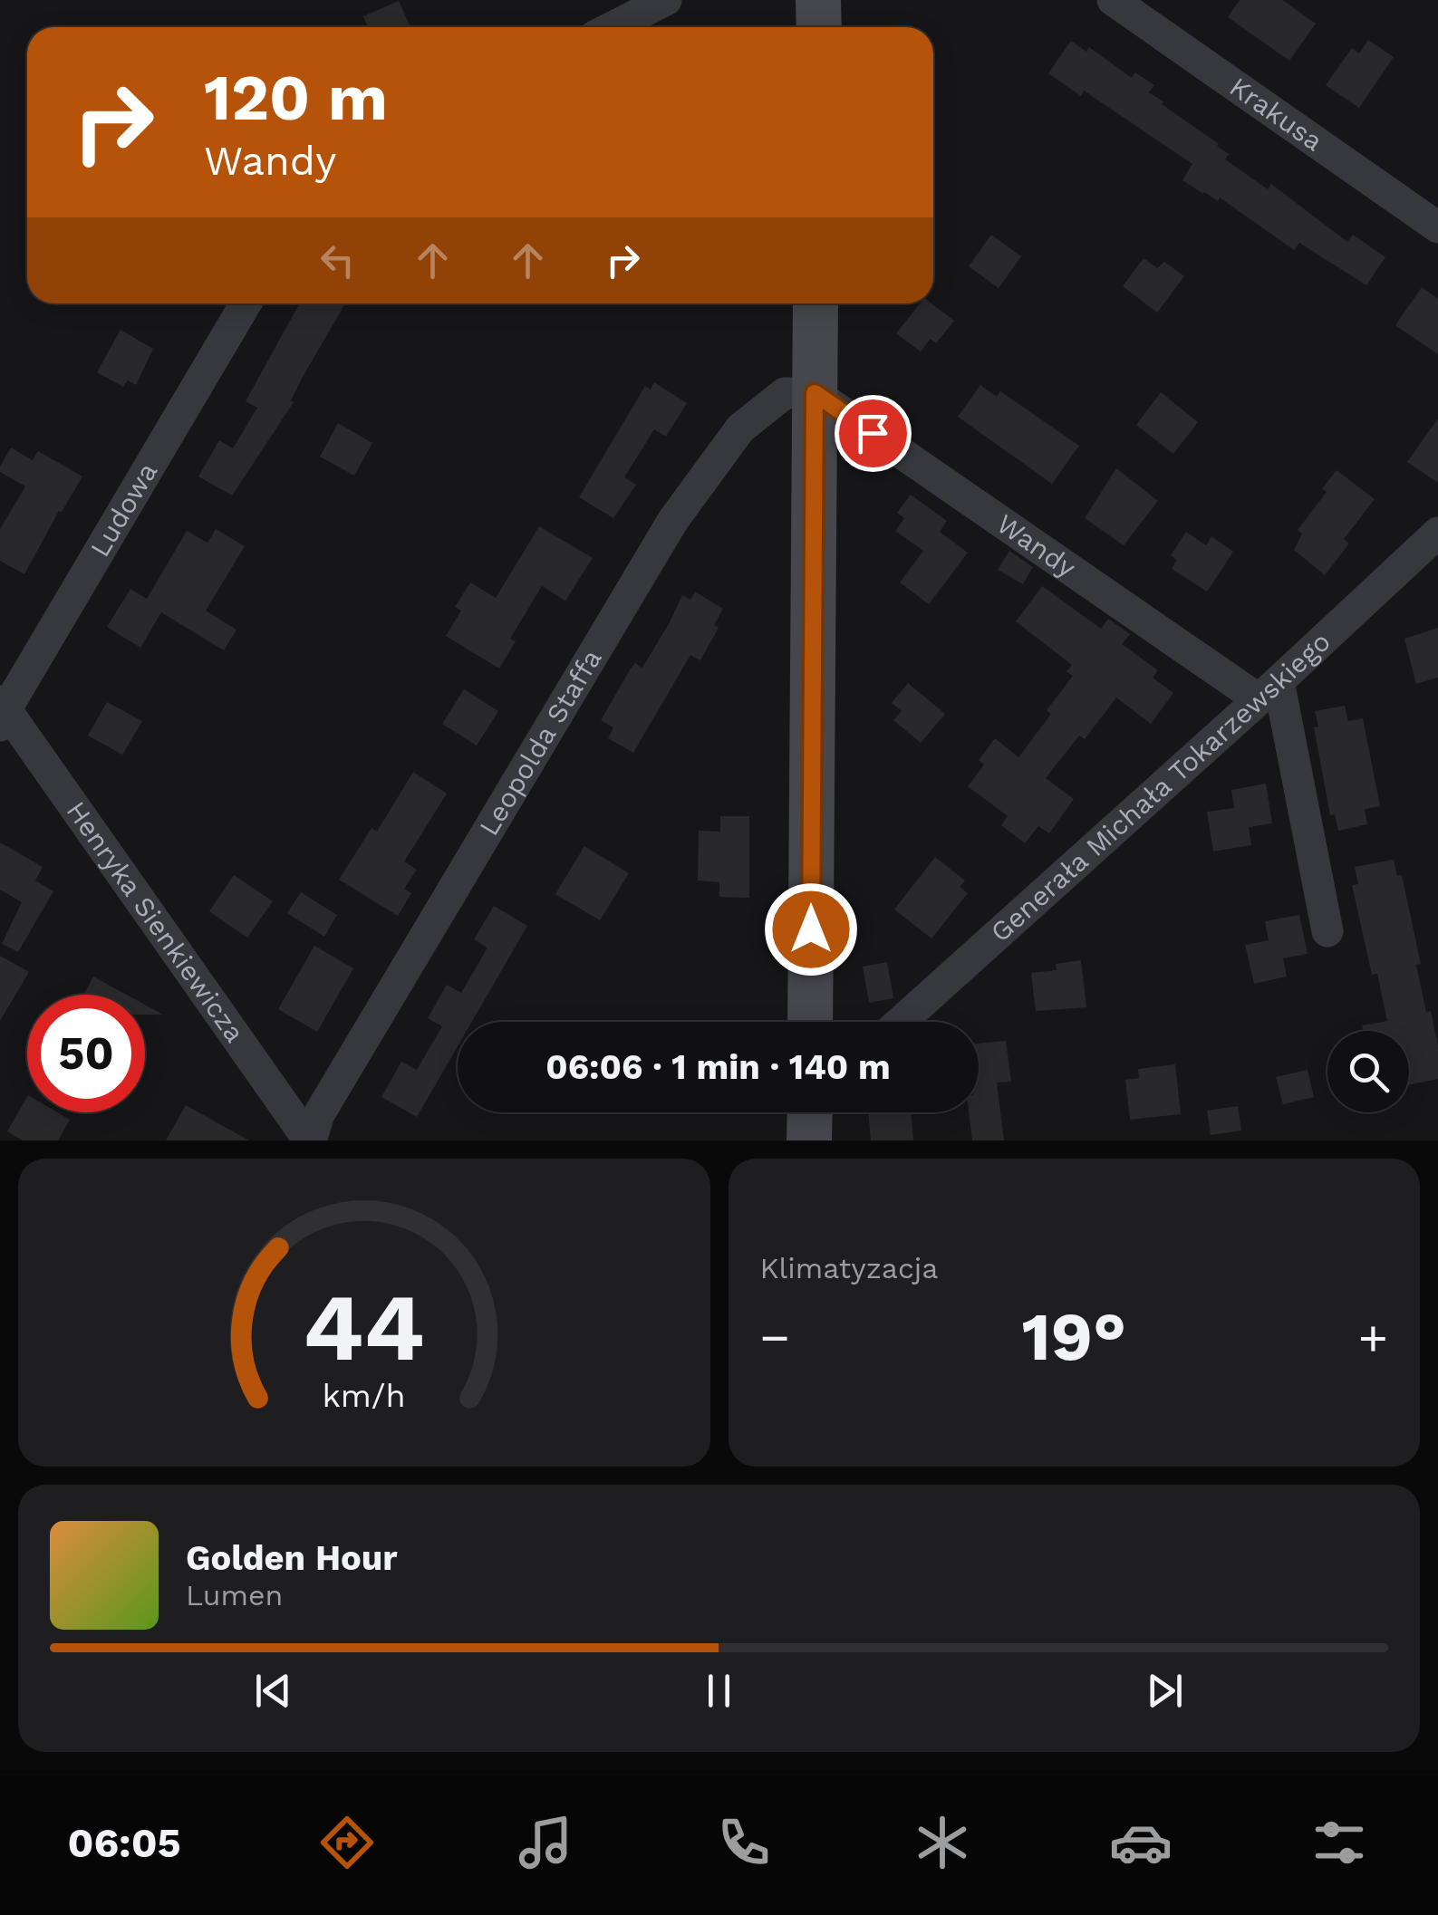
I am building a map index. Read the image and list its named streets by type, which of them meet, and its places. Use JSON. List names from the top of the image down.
{
  "streets": {
    "street": [
      "Krakusa",
      "Ludowa",
      "Wandy",
      "Leopolda Staffa",
      "Generała Michała Tokarzewskiego",
      "Henryka Sienkiewicza"
    ]
  },
  "crossings": [
    ["Ludowa", "Henryka Sienkiewicza"],
    ["Wandy", "Leopolda Staffa"],
    ["Wandy", "Generała Michała Tokarzewskiego"],
    ["Leopolda Staffa", "Henryka Sienkiewicza"]
  ],
  "page": {
    "turn": ["120 m", "Wandy"],
    "limit": "50",
    "trip": "06:06 · 1 min · 140 m",
    "tile": "Klimatyzacja",
    "heat": ["−", "19°", "+"],
    "song": ["Golden Hour", "Lumen"],
    "tabs": "06:05",
    "gauge": ["44", "km/h"]
  }
}
